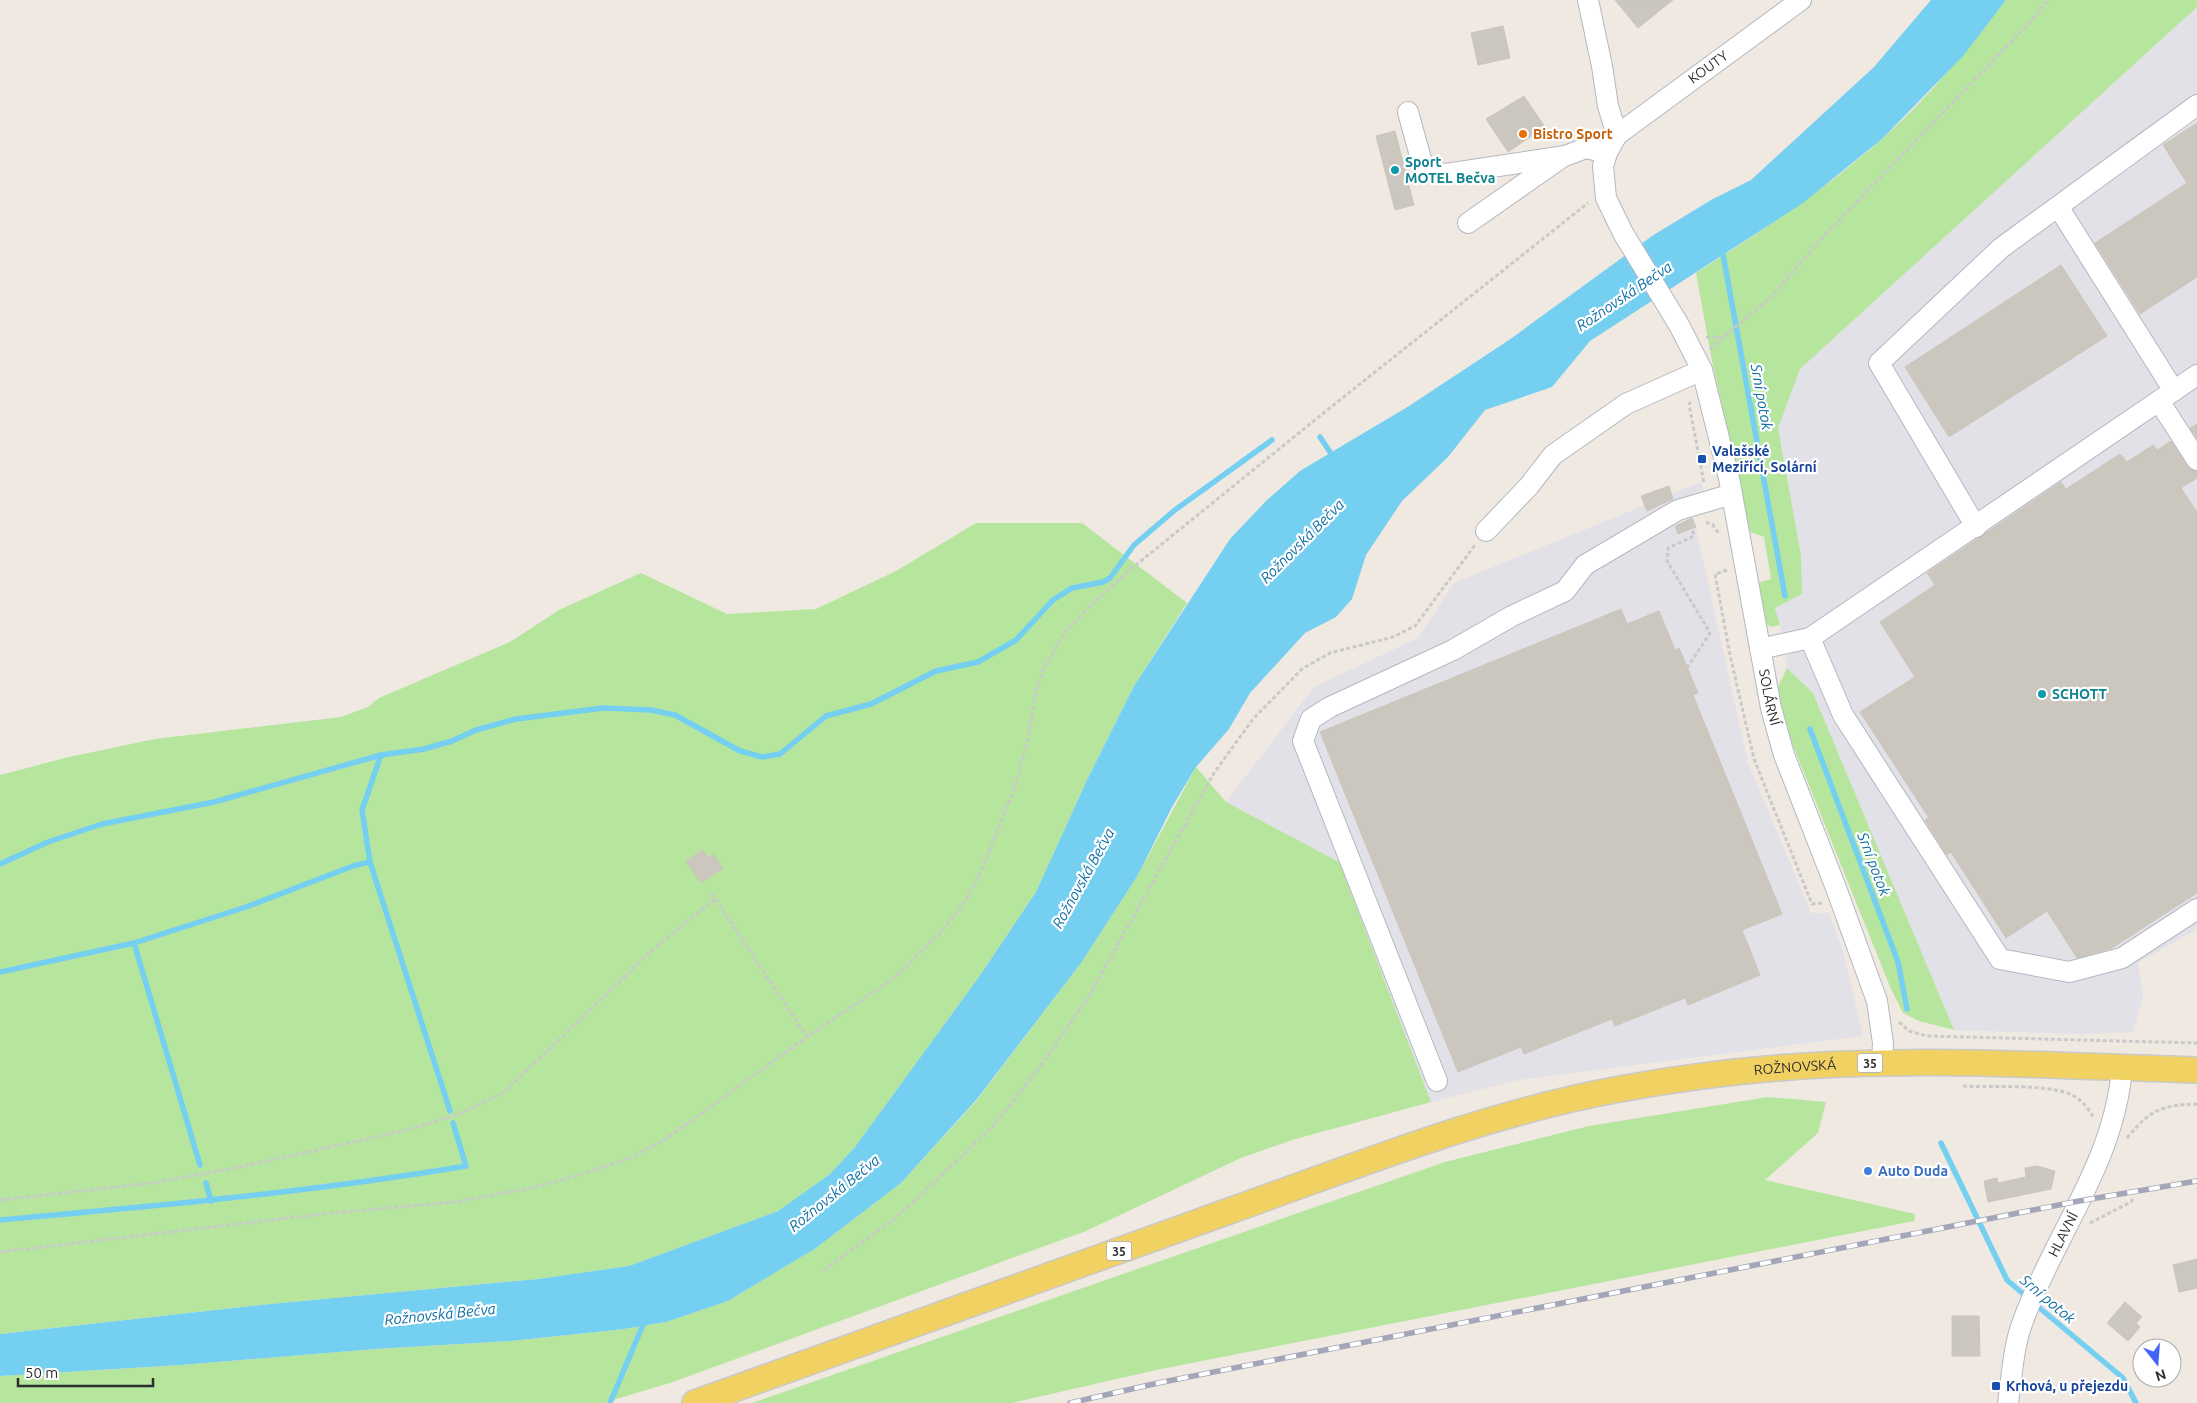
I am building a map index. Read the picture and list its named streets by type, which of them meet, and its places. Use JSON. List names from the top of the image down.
{
  "streets": {
    "main road": ["35", "ROŽNOVSKÁ"],
    "street": ["KOUTY", "SOLÁRNÍ", "HLAVNÍ"]
  },
  "crossings": [
    ["KOUTY", "SOLÁRNÍ"],
    ["SOLÁRNÍ", "ROŽNOVSKÁ"],
    ["ROŽNOVSKÁ", "HLAVNÍ"]
  ],
  "water": ["Rožnovská Bečva", "Srní potok"],
  "places": {
    "other": [
      "Bistro Sport",
      "Sport MOTEL Bečva",
      "SCHOTT",
      "Auto Duda"
    ],
    "transit": ["Valašské Meziřící, Solární", "Krhová, u přejezdu"]
  },
  "scale_bar": "50 m",
  "north": "bottom"
}
